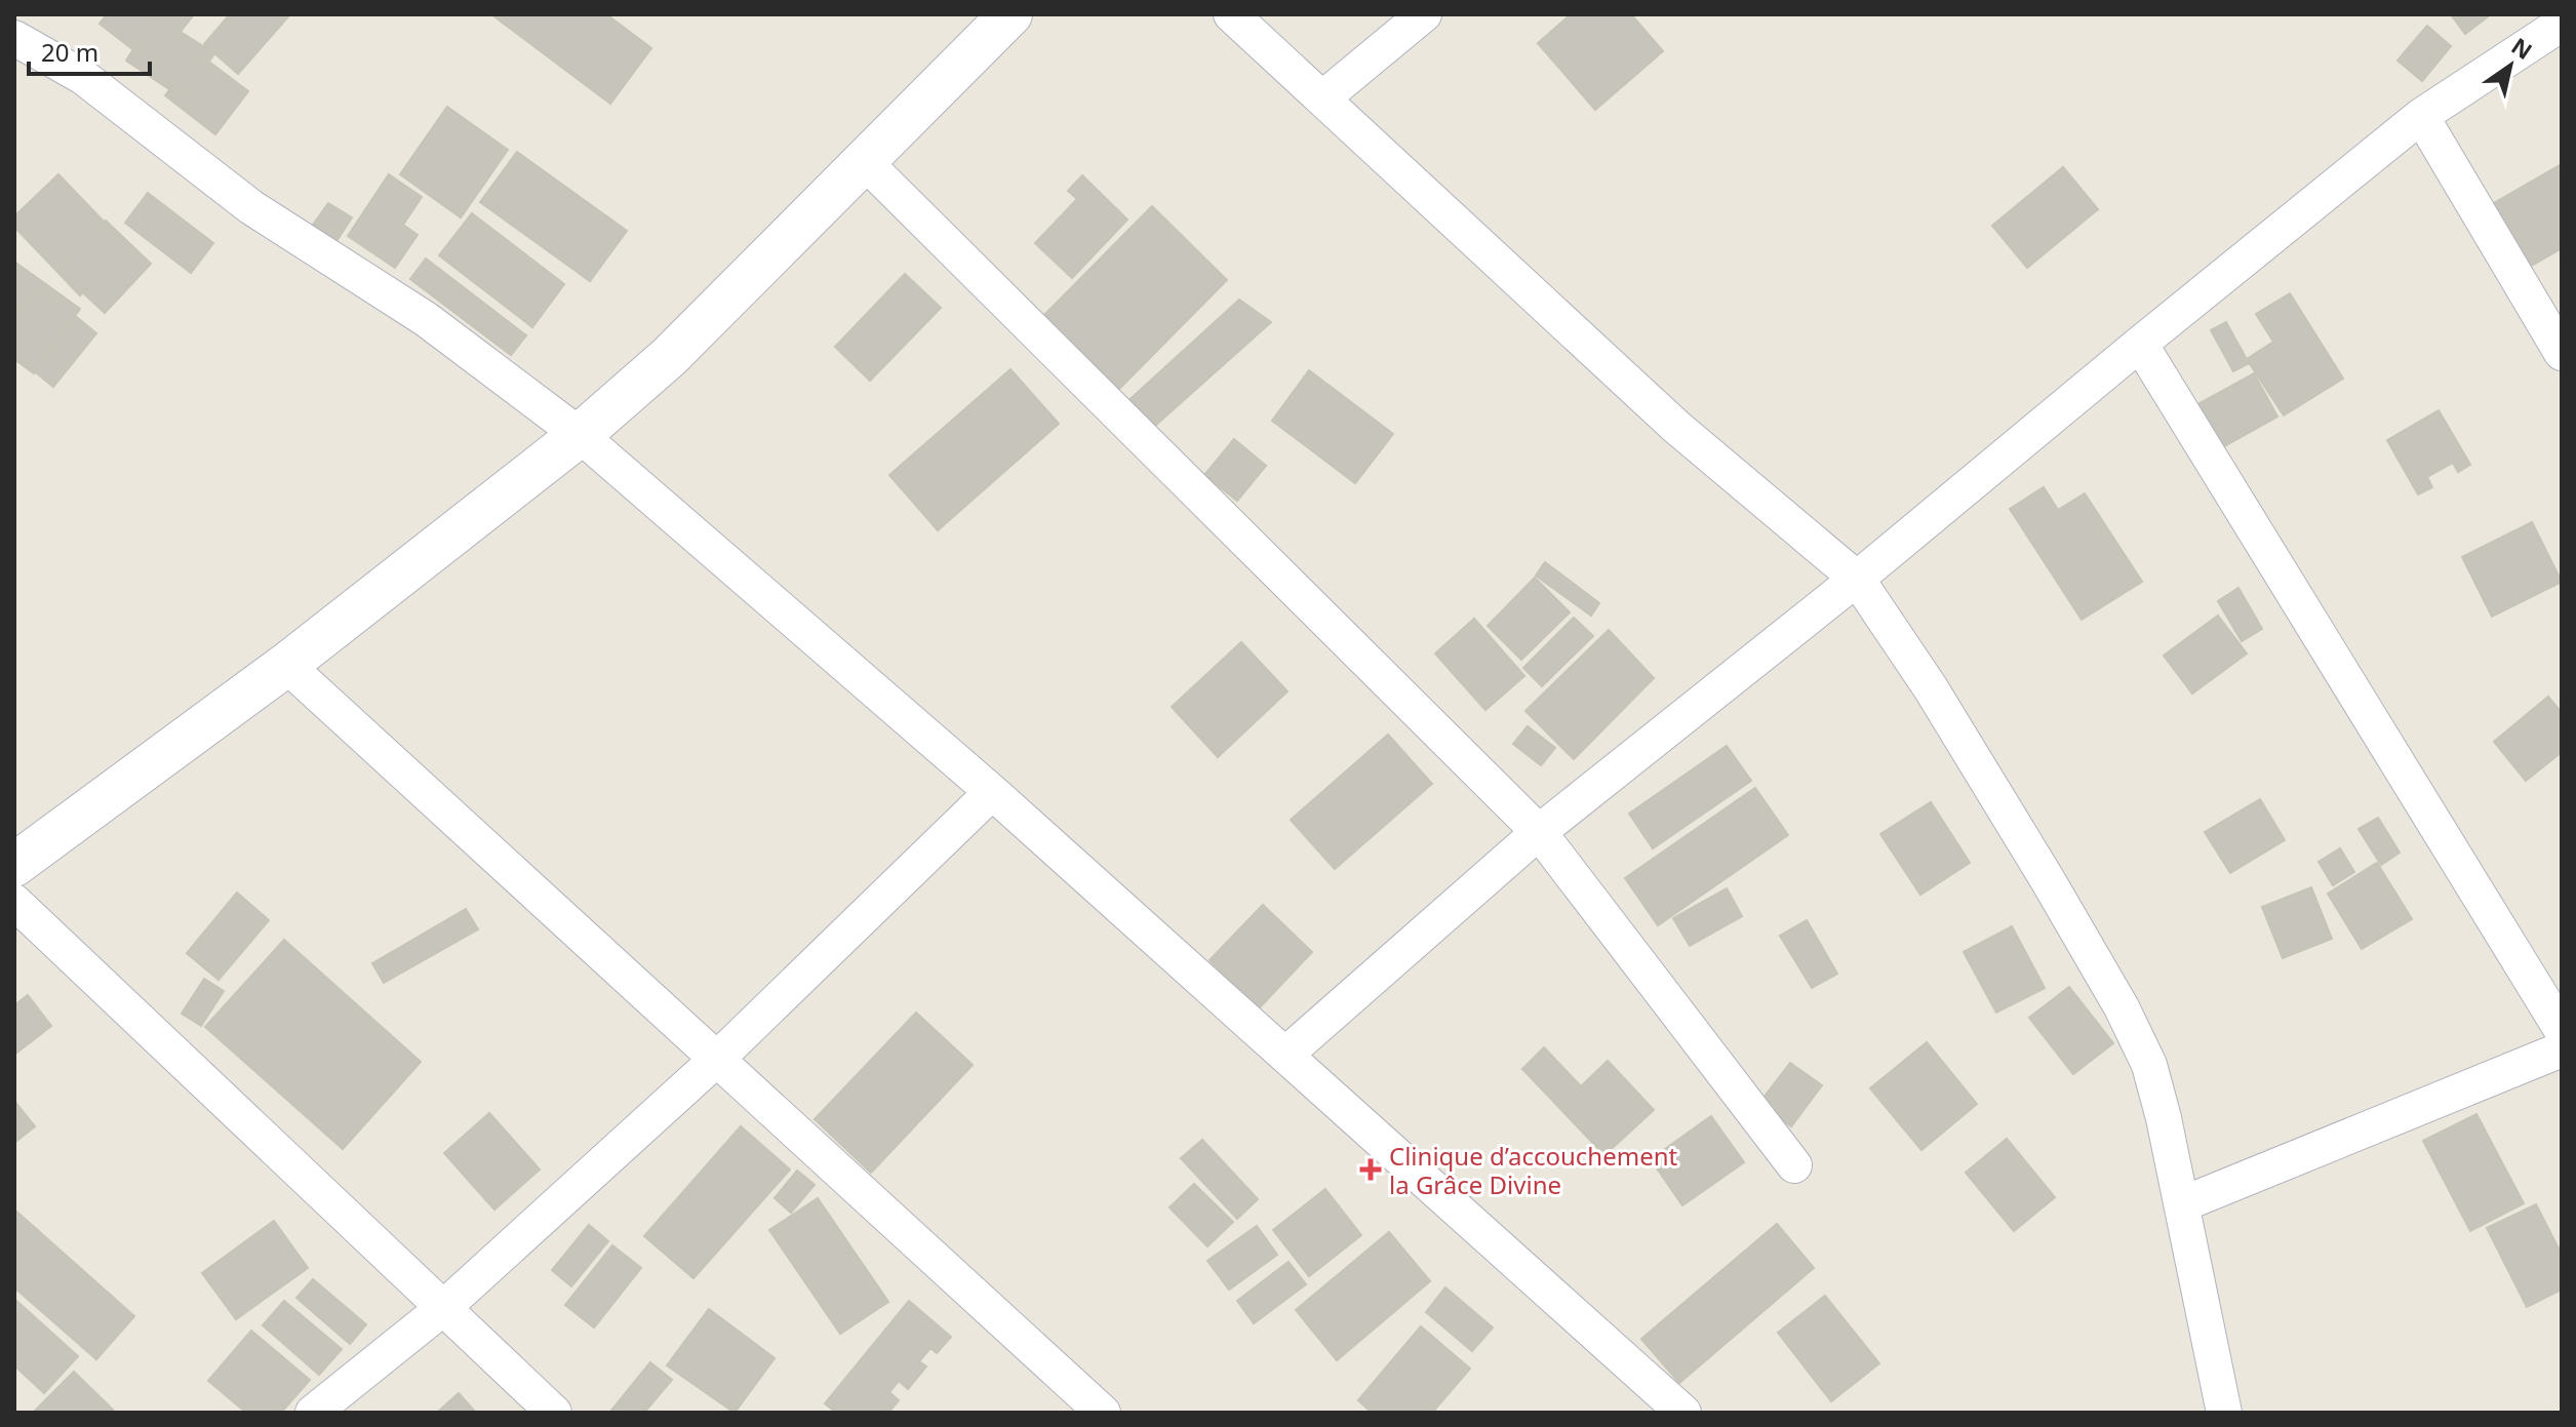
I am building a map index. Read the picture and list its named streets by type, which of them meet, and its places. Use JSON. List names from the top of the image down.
{
  "places": {
    "health": ["Clinique d’accouchement la Grâce Divine"]
  },
  "scale_bar": "20 m",
  "north": "top right"
}
